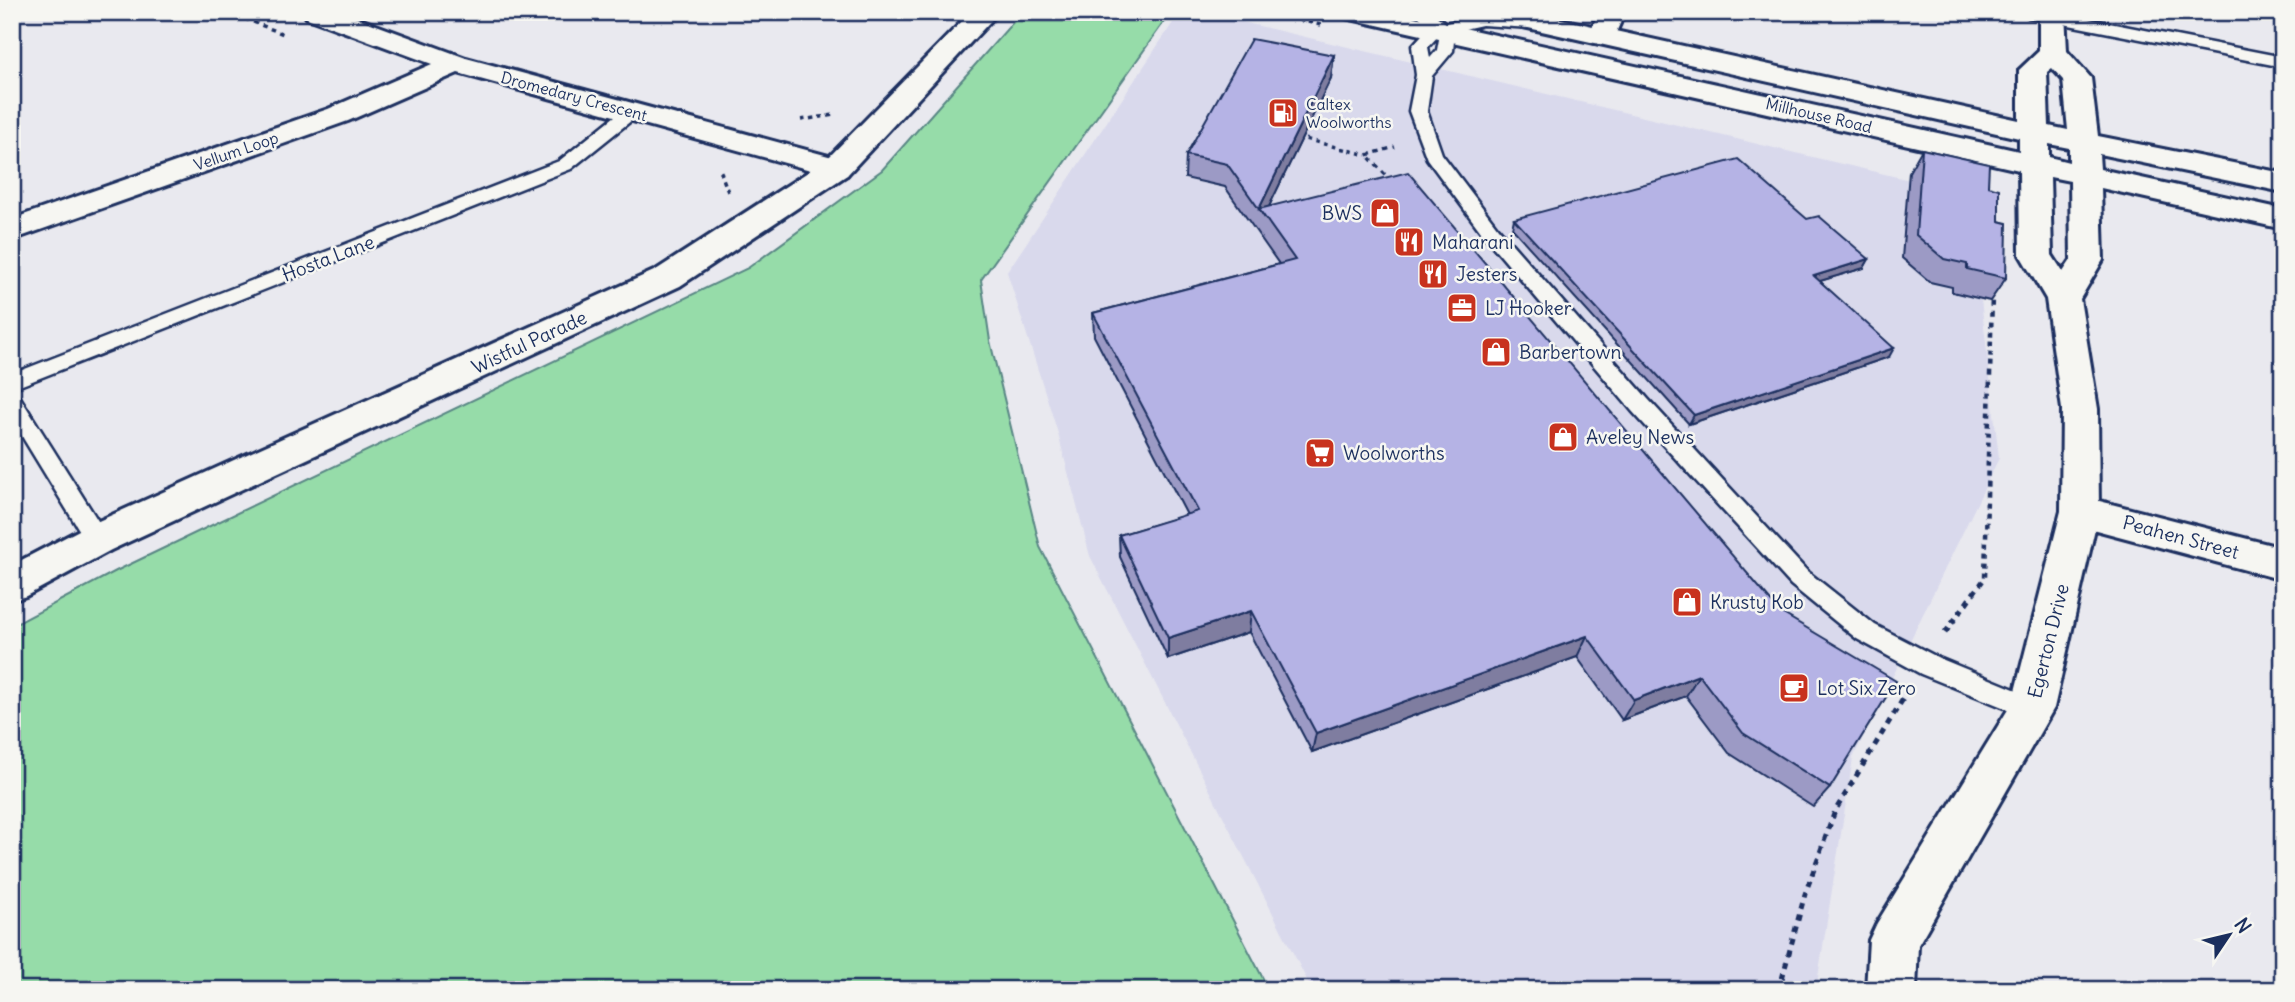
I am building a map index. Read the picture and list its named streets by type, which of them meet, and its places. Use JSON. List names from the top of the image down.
{
  "streets": {
    "street": [
      "Dromedary Crescent",
      "Millhouse Road",
      "Vellum Loop",
      "Wistful Parade",
      "Peahen Street",
      "Egerton Drive"
    ],
    "lane": ["Hosta Lane"]
  },
  "crossings": [
    ["Dromedary Crescent", "Vellum Loop"],
    ["Dromedary Crescent", "Hosta Lane"],
    ["Dromedary Crescent", "Wistful Parade"],
    ["Millhouse Road", "Egerton Drive"],
    ["Peahen Street", "Egerton Drive"]
  ],
  "places": {
    "fuel station": ["Caltex Woolworths"],
    "shop": [
      "BWS",
      "Barbertown",
      "Aveley News",
      "Krusty Kob"
    ],
    "restaurant": ["Maharani", "Jesters"],
    "office": ["LJ Hooker"],
    "supermarket": ["Woolworths"],
    "cafe": ["Lot Six Zero"]
  },
  "north": "top right"
}
